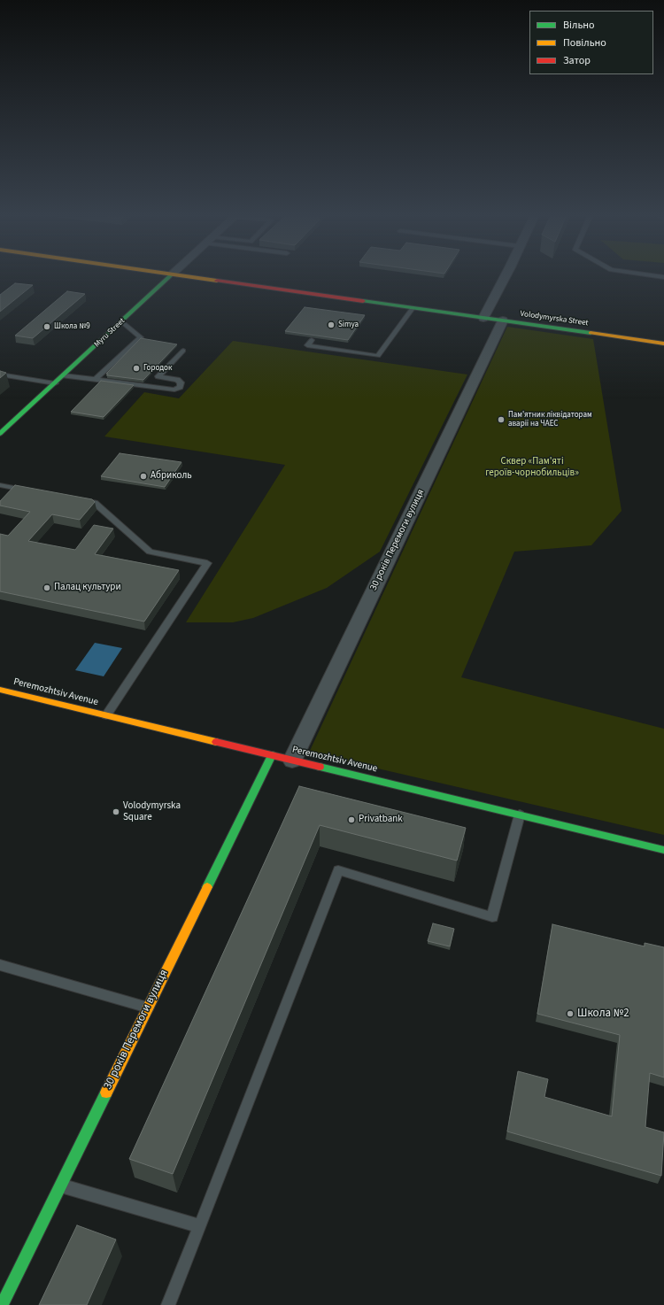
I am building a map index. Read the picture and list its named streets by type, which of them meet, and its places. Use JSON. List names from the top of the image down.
{
  "streets": {
    "street": [
      "Volodymyrska Street",
      "Myru Street",
      "30 років Перемоги вулиця",
      "Peremozhtsiv Avenue"
    ]
  },
  "crossings": [
    ["Volodymyrska Street", "30 років Перемоги вулиця"],
    ["30 років Перемоги вулиця", "Peremozhtsiv Avenue"]
  ],
  "parks": ["Сквер «Пам'яті героїв-чорнобильців»"],
  "places": [
    "Simya",
    "Школа №9",
    "Городок",
    "Пам'ятник ліквідаторам аварії на ЧАЕС",
    "Абриколь",
    "Палац культури",
    "Volodymyrska Square",
    "Privatbank",
    "Школа №2"
  ],
  "legend": ["Вільно", "Повільно", "Затор"]
}
